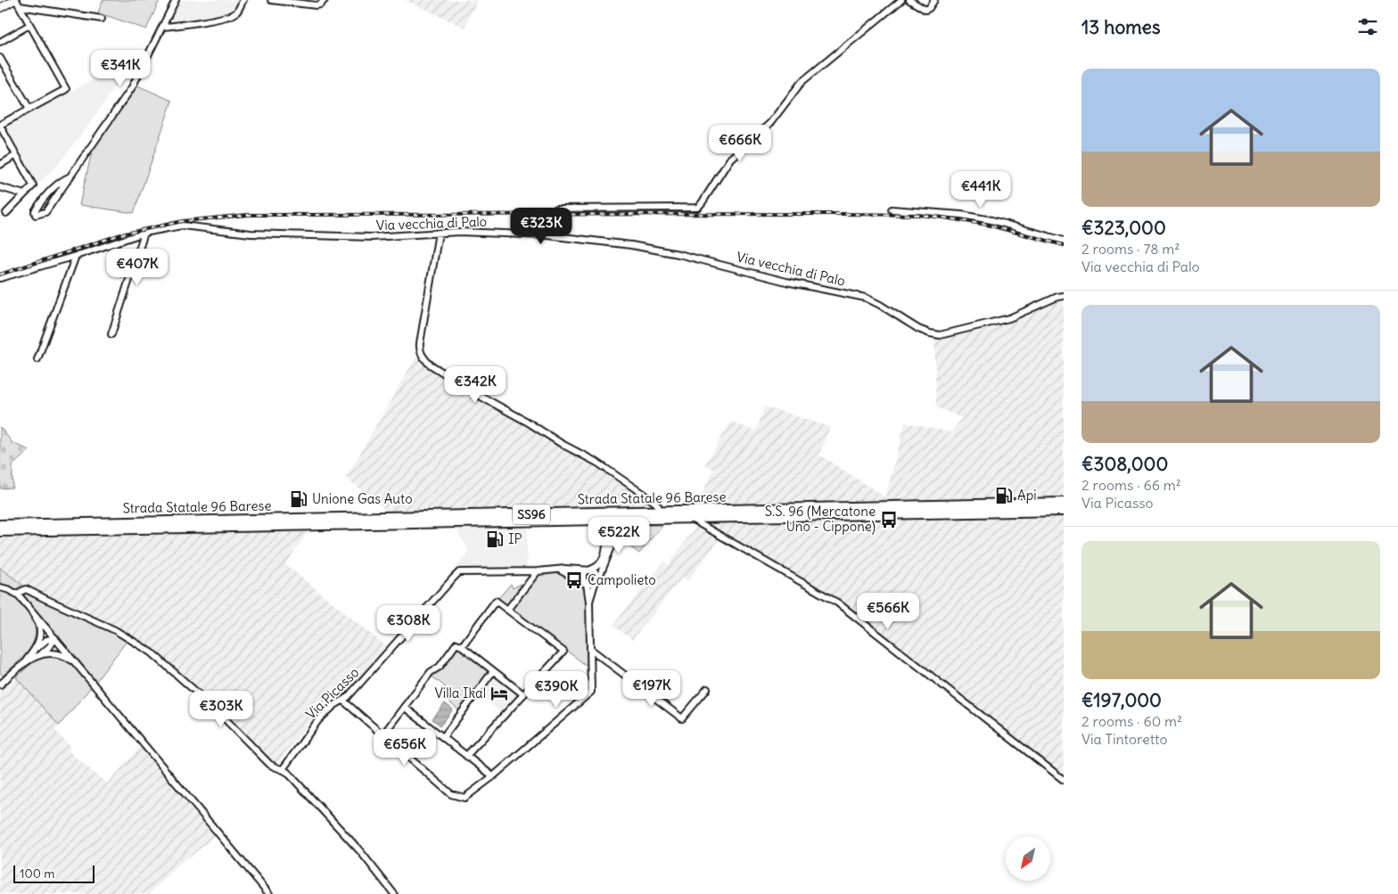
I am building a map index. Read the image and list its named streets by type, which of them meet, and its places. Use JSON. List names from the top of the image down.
{
  "streets": {
    "main road": ["Strada Statale 96 Barese", "SS96"],
    "street": ["Via vecchia di Palo", "Via Picasso"]
  },
  "places": {
    "fuel station": ["Api", "Unione Gas Auto", "IP"],
    "bus stop": ["S.S. 96 (Mercatone Uno - Cippone)", "Campolieto"],
    "hotel": ["Villa Ikal"]
  },
  "scale_bar": "100 m",
  "north": "bottom left",
  "page": {
    "heading": "13 homes",
    "price": [
      "€341K",
      "€666K",
      "€441K",
      "€323K",
      "€407K",
      "€342K",
      "€522K",
      "€566K",
      "€308K",
      "€197K",
      "€390K",
      "€303K",
      "€656K"
    ],
    "list": [
      {
        "name": "€323,000",
        "note": "2 rooms · 78 m² · Via vecchia di Palo"
      },
      {
        "name": "€308,000",
        "note": "2 rooms · 66 m² · Via Picasso"
      },
      {
        "name": "€197,000",
        "note": "2 rooms · 60 m² · Via Tintoretto"
      }
    ],
    "scale": "100 m"
  }
}
